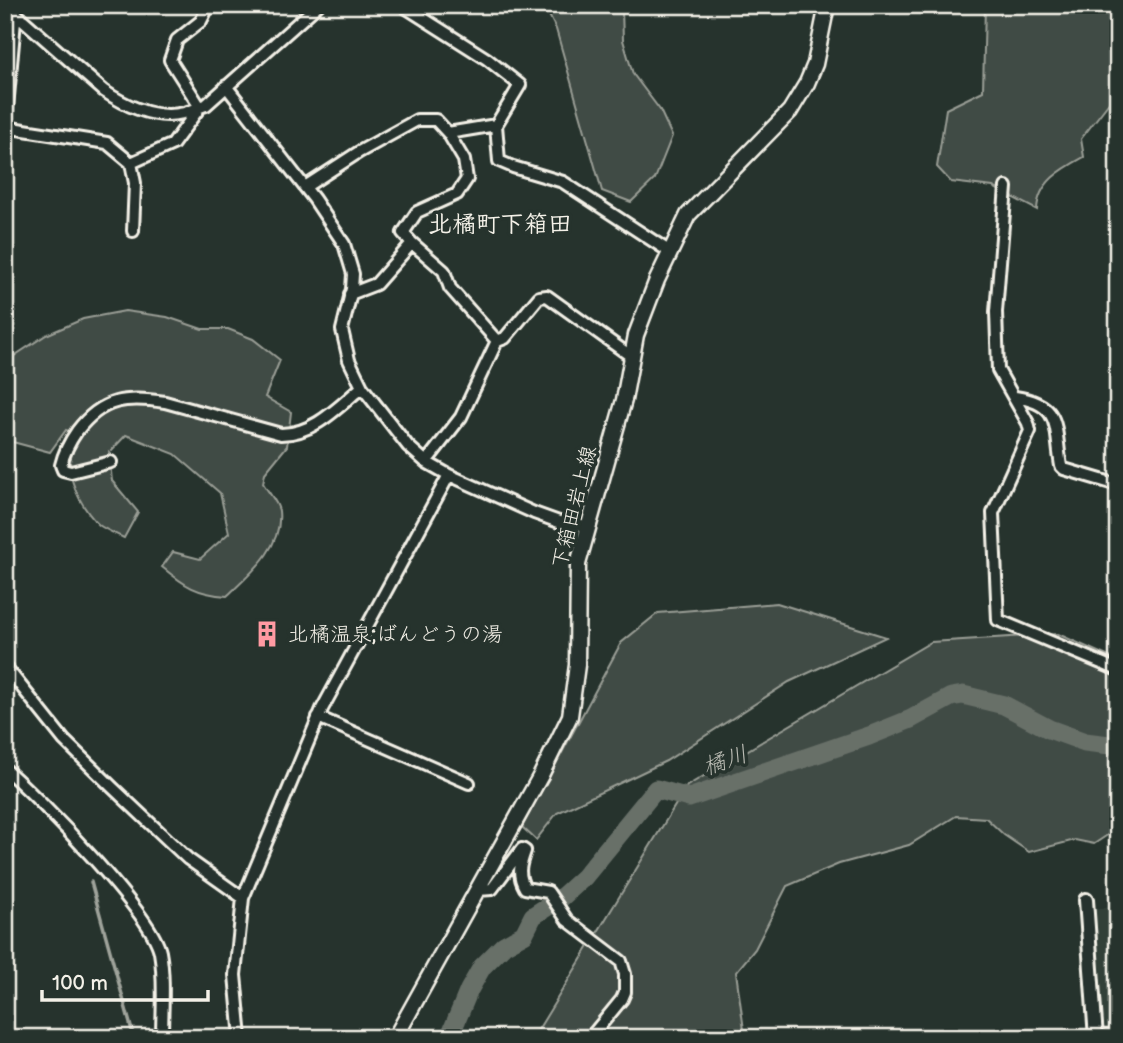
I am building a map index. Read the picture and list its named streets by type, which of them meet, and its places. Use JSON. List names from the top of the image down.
{
  "streets": {
    "main road": ["下箱田岩上線"]
  },
  "districts": ["北橘町下箱田"],
  "water": ["橘川"],
  "places": {
    "building": ["北橘温泉;ばんどうの湯"]
  },
  "scale_bar": "100 m"
}
